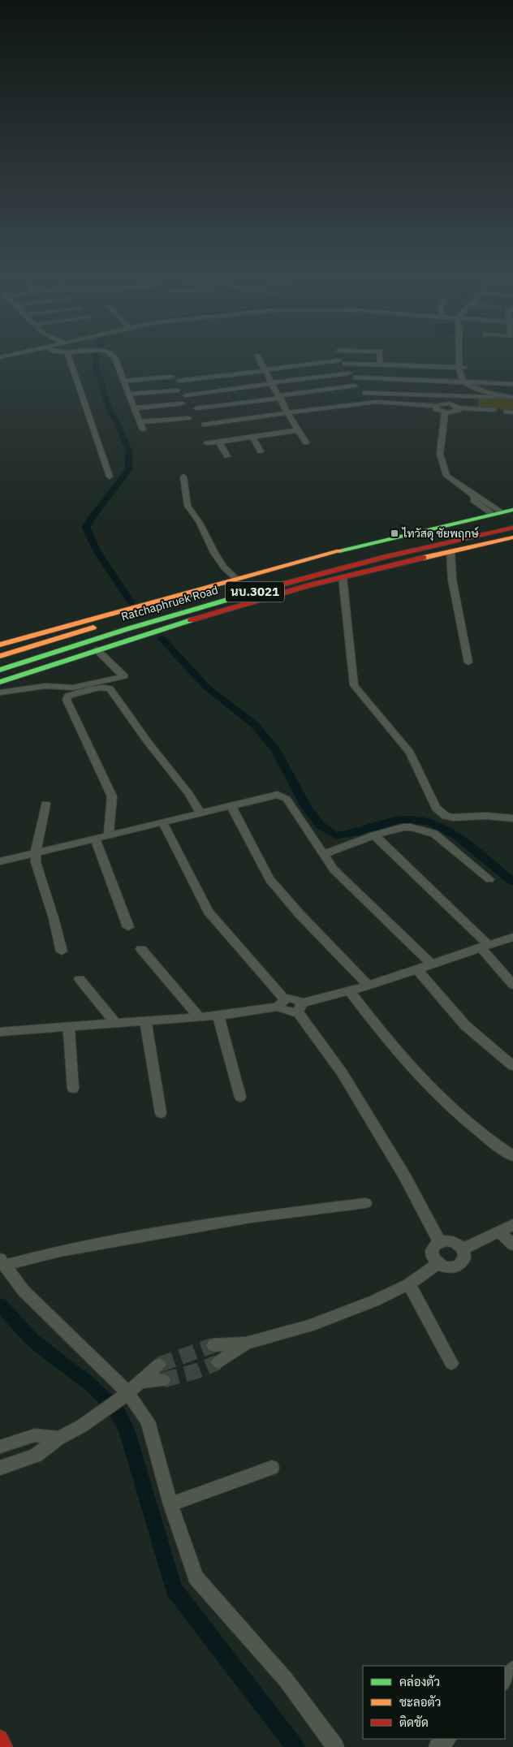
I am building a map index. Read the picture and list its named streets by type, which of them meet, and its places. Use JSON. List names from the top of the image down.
{
  "streets": {
    "main road": ["นบ.3021", "Ratchaphruek Road"]
  },
  "crossings": [
    ["นบ.3021", "Ratchaphruek Road"]
  ],
  "places": {
    "transit": ["ไทวัสดุ ชัยพฤกษ์"]
  },
  "legend": ["คล่องตัว", "ชะลอตัว", "ติดขัด"]
}
